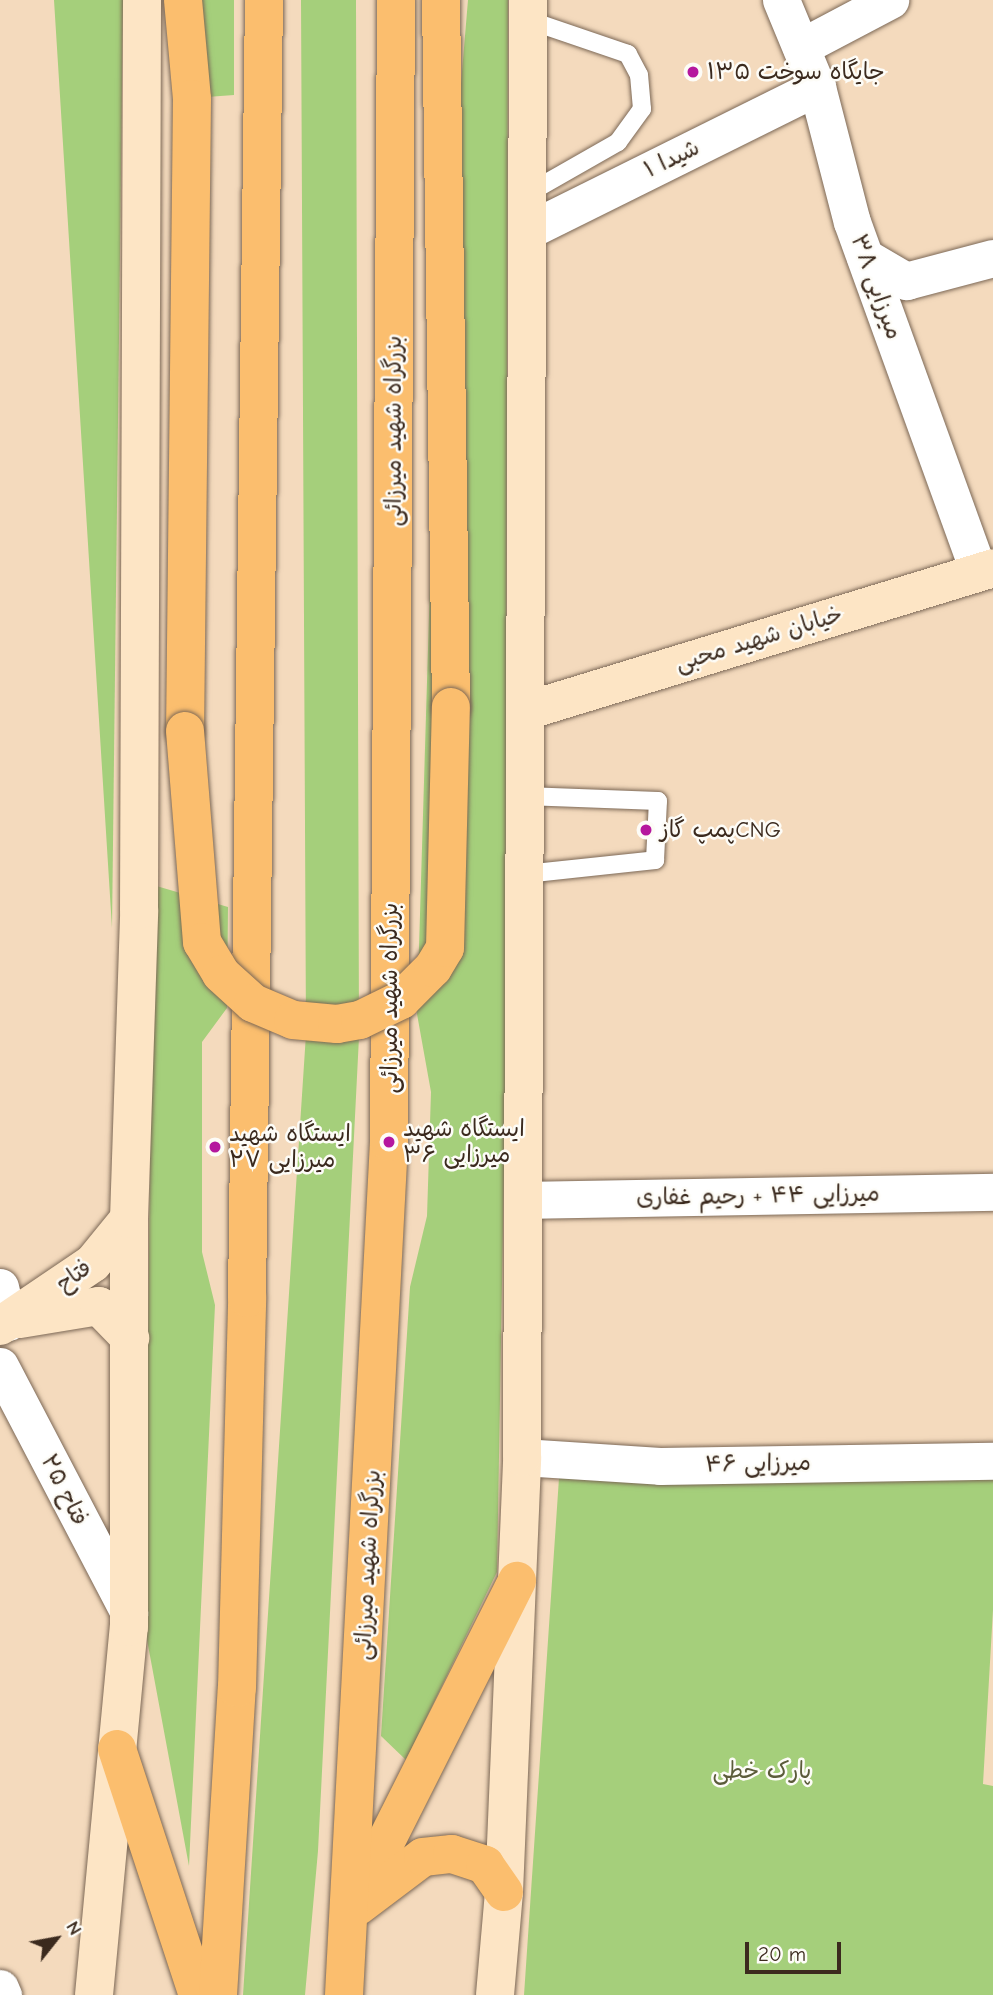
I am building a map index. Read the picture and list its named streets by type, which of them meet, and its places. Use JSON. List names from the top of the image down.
{
  "streets": {
    "highway": ["بزرگراه شهید میرزائی"],
    "street": [
      "شیدا ۱",
      "میرزایی ۳۸",
      "خیابان شهید محبی",
      "میرزایی ۴۴ + رحیم غفاری",
      "فتاح",
      "میرزایی ۴۶",
      "فتاح ۲۵"
    ]
  },
  "crossings": [
    ["شیدا ۱", "میرزایی ۳۸"],
    ["میرزایی ۳۸", "خیابان شهید محبی"]
  ],
  "parks": ["پارک خطی"],
  "places": [
    "جایگاه سوخت ۱۳۵",
    "پمپ گازCNG",
    "ایستگاه شهید میرزایی ۳۶",
    "ایستگاه شهید میرزایی ۲۷"
  ],
  "scale_bar": "20 m",
  "north": "top right"
}
